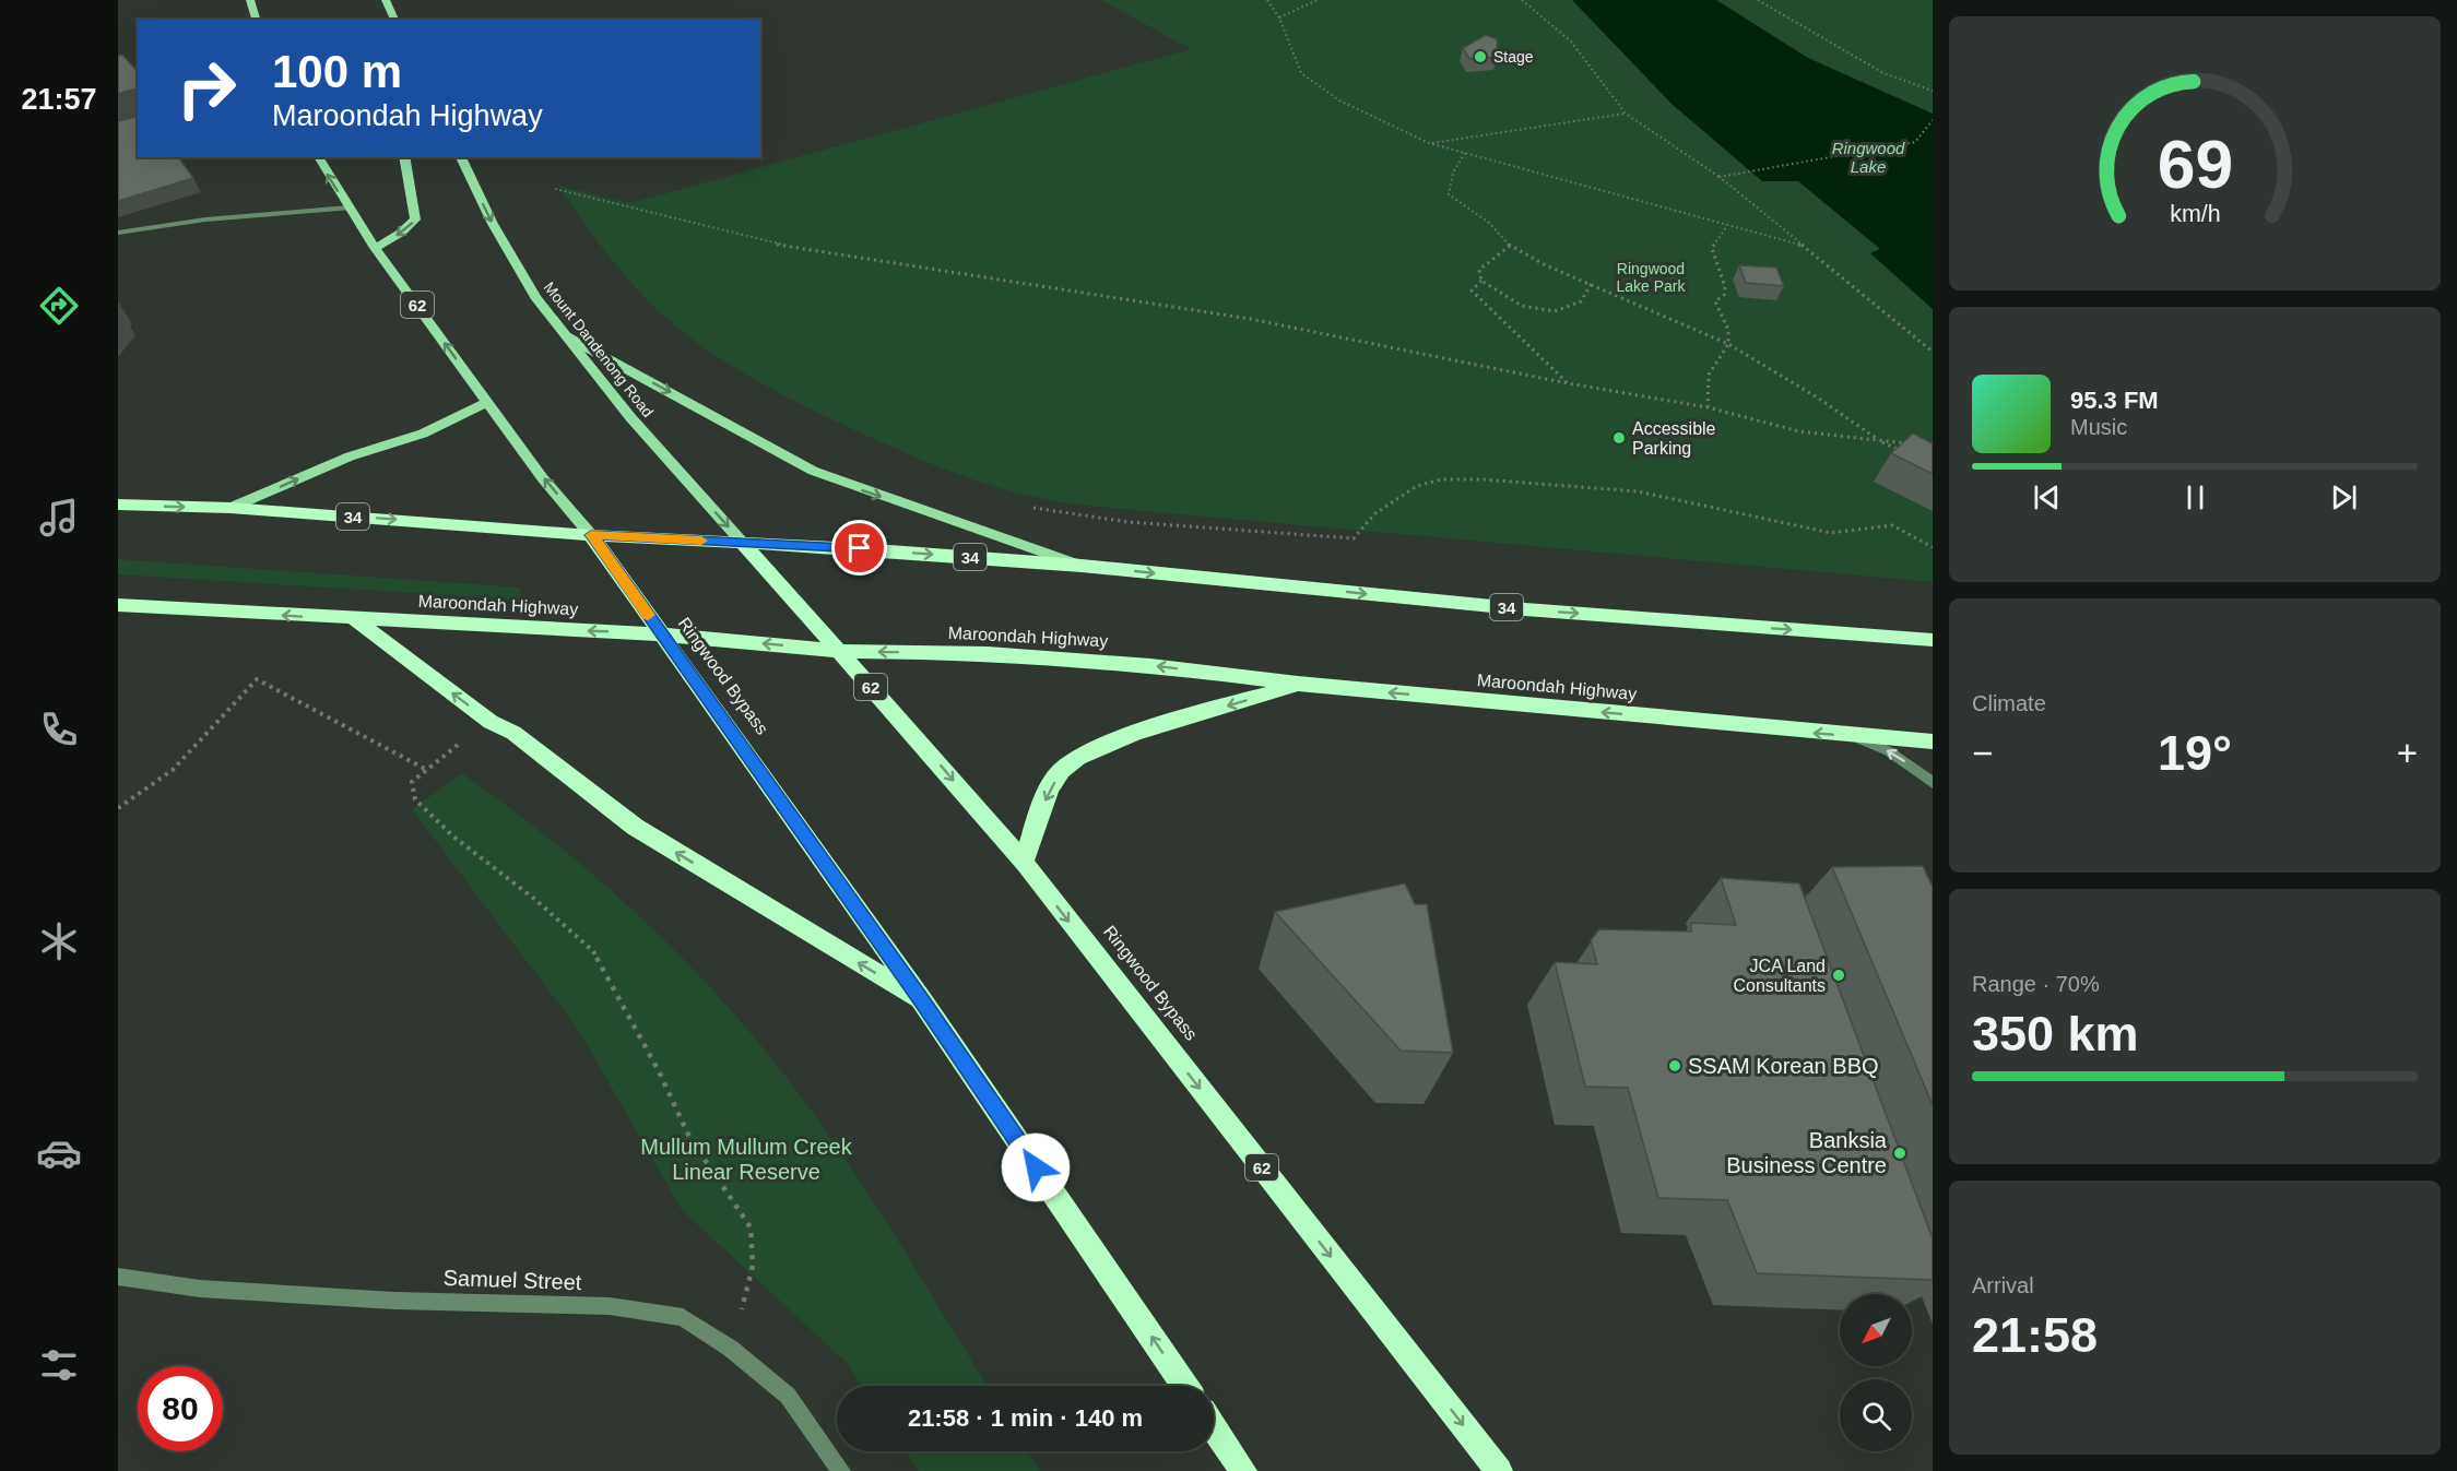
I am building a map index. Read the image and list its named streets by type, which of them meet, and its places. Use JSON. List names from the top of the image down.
{
  "streets": {
    "highway": [
      "62",
      "34",
      "Maroondah Highway",
      "Ringwood Bypass"
    ],
    "main road": ["Mount Dandenong Road"],
    "street": ["Samuel Street"]
  },
  "crossings": [
    ["62", "34"],
    ["62", "Ringwood Bypass"],
    ["Mount Dandenong Road", "34"],
    ["Mount Dandenong Road", "Ringwood Bypass"],
    ["34", "Ringwood Bypass"],
    ["Maroondah Highway", "Ringwood Bypass"]
  ],
  "water": ["Ringwood Lake"],
  "parks": ["Ringwood Lake Park", "Mullum Mullum Creek Linear Reserve"],
  "places": [
    "Stage",
    "Accessible Parking",
    "JCA Land Consultants",
    "SSAM Korean BBQ",
    "Banksia Business Centre"
  ],
  "north": "bottom left",
  "page": {
    "tabs": "21:57",
    "turn": ["100 m", "Maroondah Highway"],
    "song": ["95.3 FM", "Music"],
    "tile": [
      "Climate",
      ["Range · 70%", "350 km"],
      ["Arrival", "21:58"]
    ],
    "heat": ["−", "19°", "+"],
    "limit": "80",
    "trip": "21:58 · 1 min · 140 m",
    "gauge": ["69", "km/h"]
  }
}
